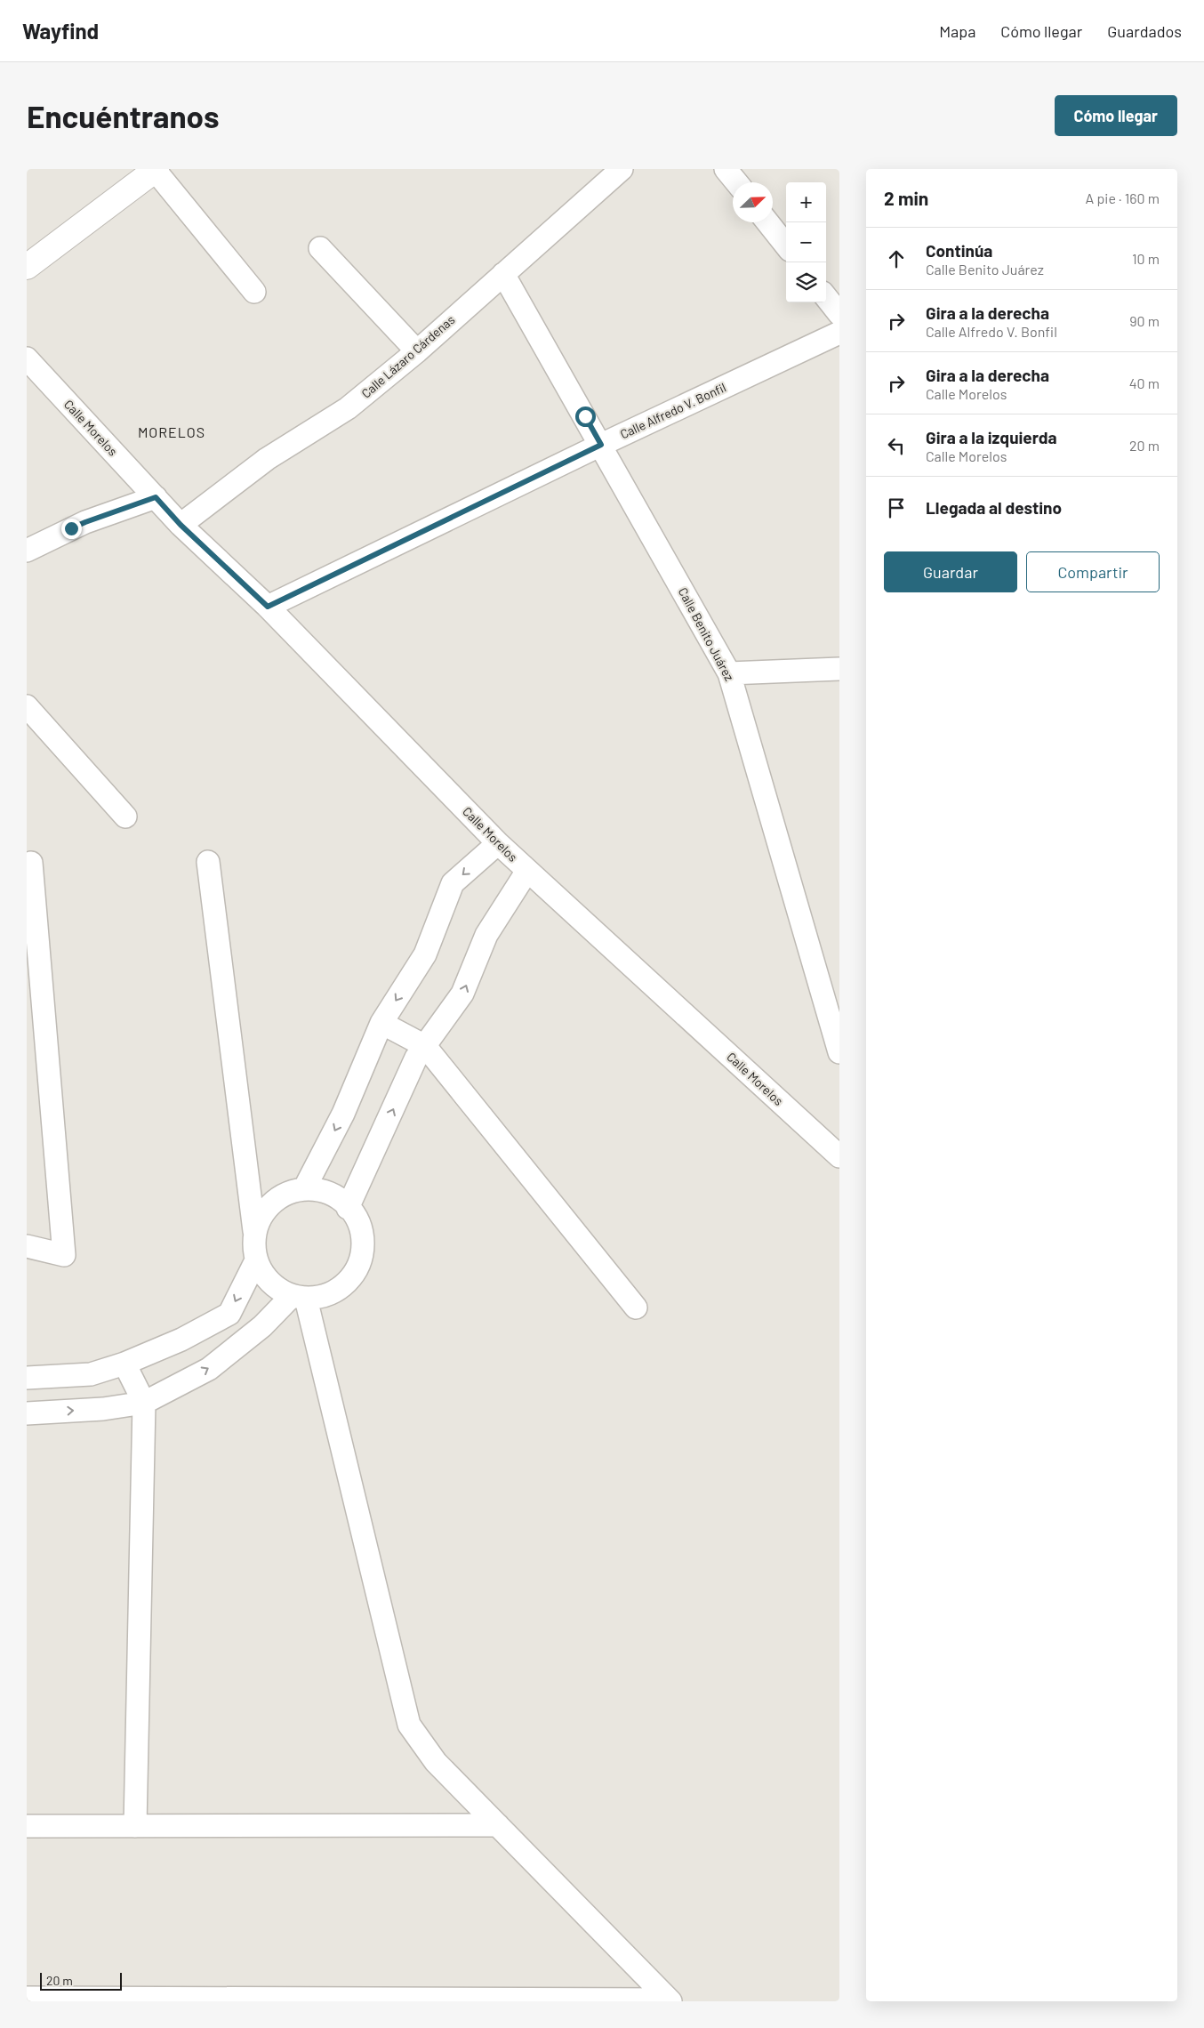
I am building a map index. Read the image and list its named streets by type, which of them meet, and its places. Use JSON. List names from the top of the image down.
{
  "streets": {
    "street": [
      "Calle Lázaro Cárdenas",
      "Calle Alfredo V. Bonfil",
      "Calle Morelos",
      "Calle Benito Juárez"
    ]
  },
  "crossings": [
    ["Calle Lázaro Cárdenas", "Calle Morelos"],
    ["Calle Lázaro Cárdenas", "Calle Benito Juárez"],
    ["Calle Alfredo V. Bonfil", "Calle Morelos"],
    ["Calle Alfredo V. Bonfil", "Calle Benito Juárez"]
  ],
  "districts": ["MORELOS"],
  "scale_bar": "20 m",
  "north": "top right",
  "page": {
    "header": "Wayfind",
    "nav": ["Mapa", "Cómo llegar", "Guardados"],
    "buttons": [
      "Cómo llegar",
      ["Guardar", "Compartir"]
    ],
    "title": "Encuéntranos",
    "heading": ["2 min", "A pie · 160 m"],
    "map_buttons": ["+", "−"],
    "list": [
      ["Continúa", "Calle Benito Juárez", "10 m"],
      ["Gira a la derecha", "Calle Alfredo V. Bonfil", "90 m"],
      ["Gira a la derecha", "Calle Morelos", "40 m"],
      ["Gira a la izquierda", "Calle Morelos", "20 m"],
      "Llegada al destino"
    ],
    "scale": "20 m"
  }
}
